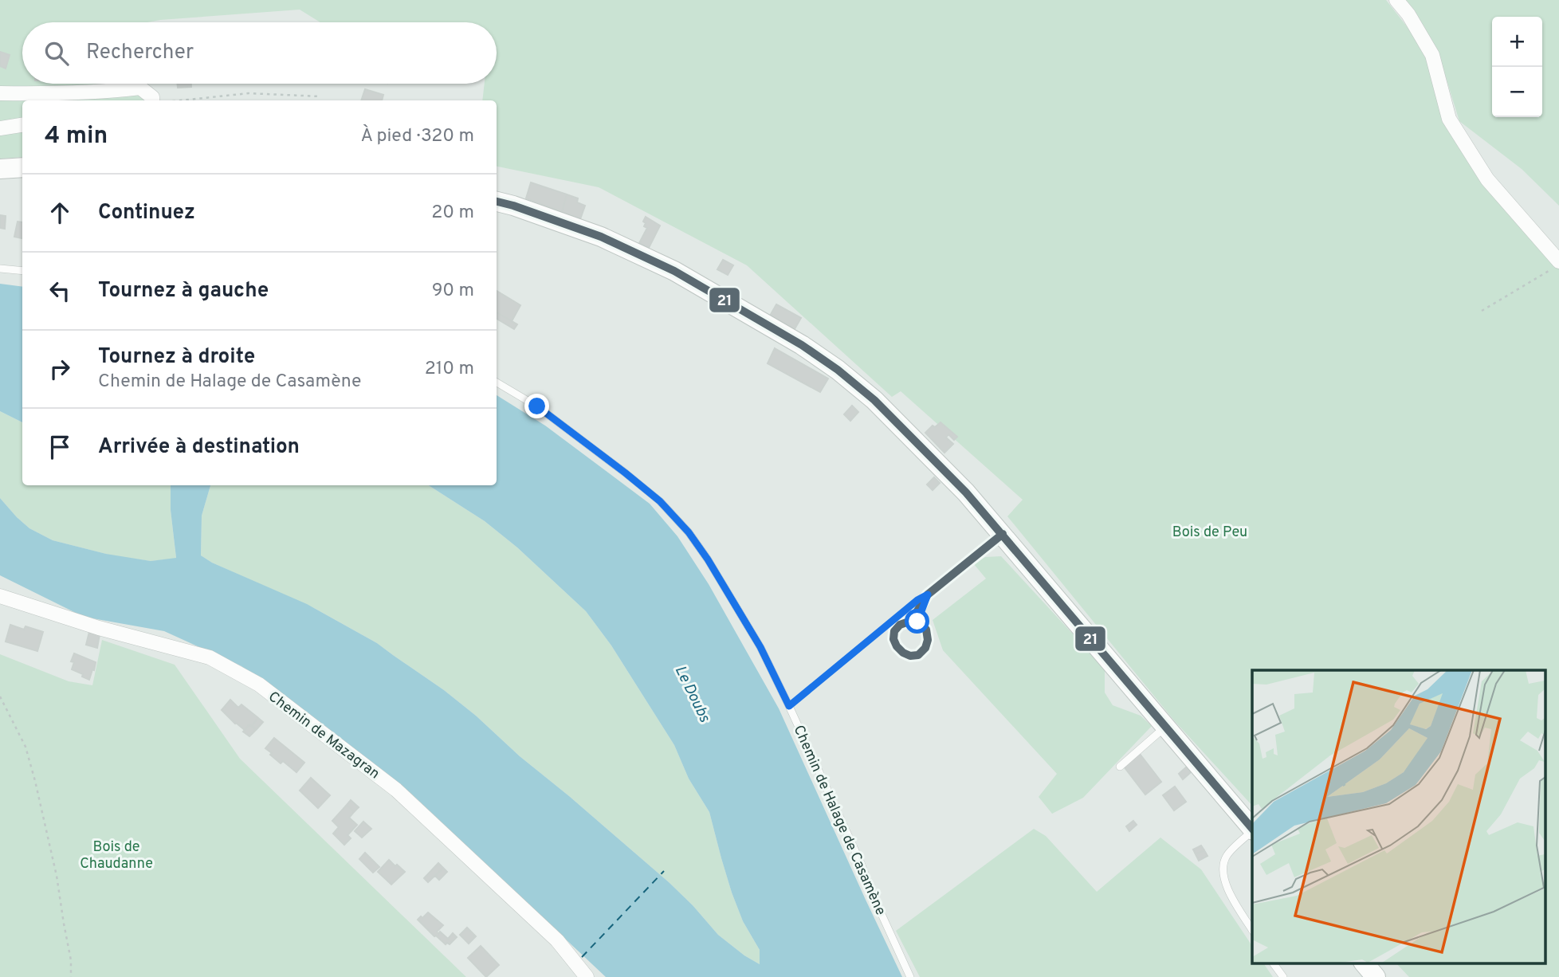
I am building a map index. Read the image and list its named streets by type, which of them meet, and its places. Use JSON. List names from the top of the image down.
{
  "streets": {
    "street": ["Chemin de Mazagran"],
    "lane": ["Chemin de Halage de Casamène"]
  },
  "water": ["Le Doubs"],
  "parks": ["Bois de Peu", "Bois de Chaudanne"],
  "lines": ["transit line 21"],
  "page": {
    "map_buttons": ["+", "−"],
    "search": "Rechercher",
    "heading": ["4 min", "À pied · 320 m"],
    "list": [
      ["Continuez", "20 m"],
      ["Tournez à gauche", "90 m"],
      ["Tournez à droite", "Chemin de Halage de Casamène", "210 m"],
      "Arrivée à destination"
    ]
  }
}
